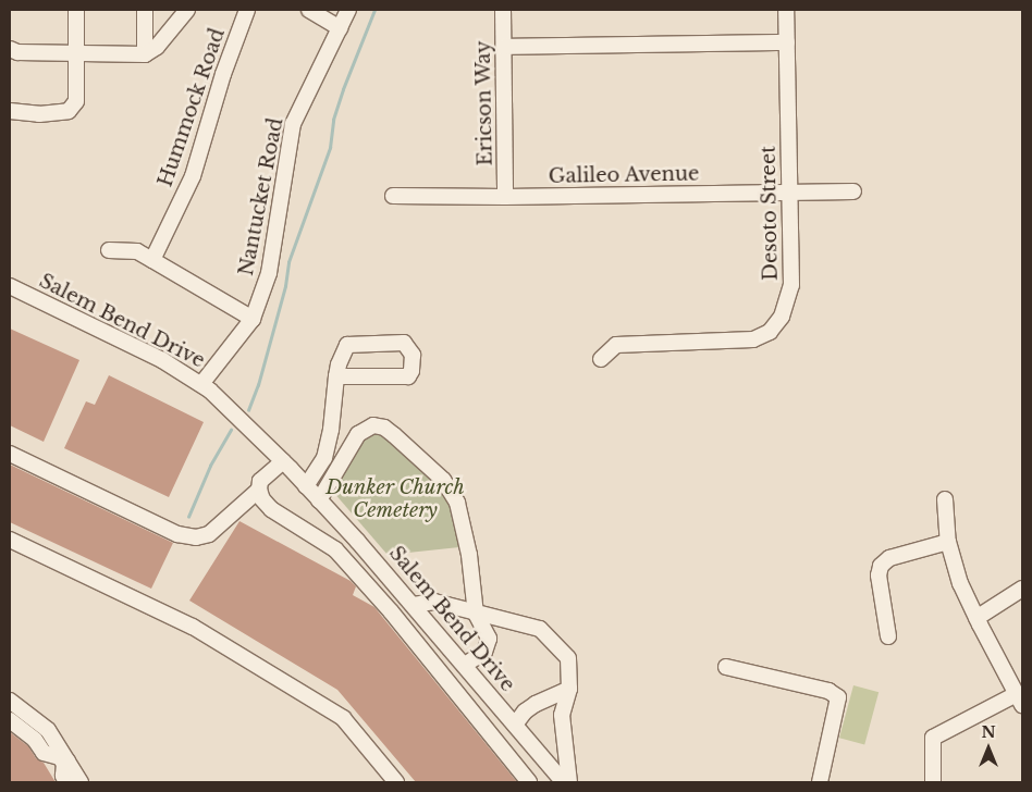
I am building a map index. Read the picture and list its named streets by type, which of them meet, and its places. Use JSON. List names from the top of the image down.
{
  "streets": {
    "street": [
      "Ericson Way",
      "Hummock Road",
      "Galileo Avenue",
      "Nantucket Road",
      "Desoto Street",
      "Salem Bend Drive"
    ]
  },
  "crossings": [
    ["Ericson Way", "Galileo Avenue"],
    ["Galileo Avenue", "Desoto Street"],
    ["Nantucket Road", "Salem Bend Drive"]
  ],
  "parks": ["Dunker Church Cemetery"],
  "north": "top"
}
